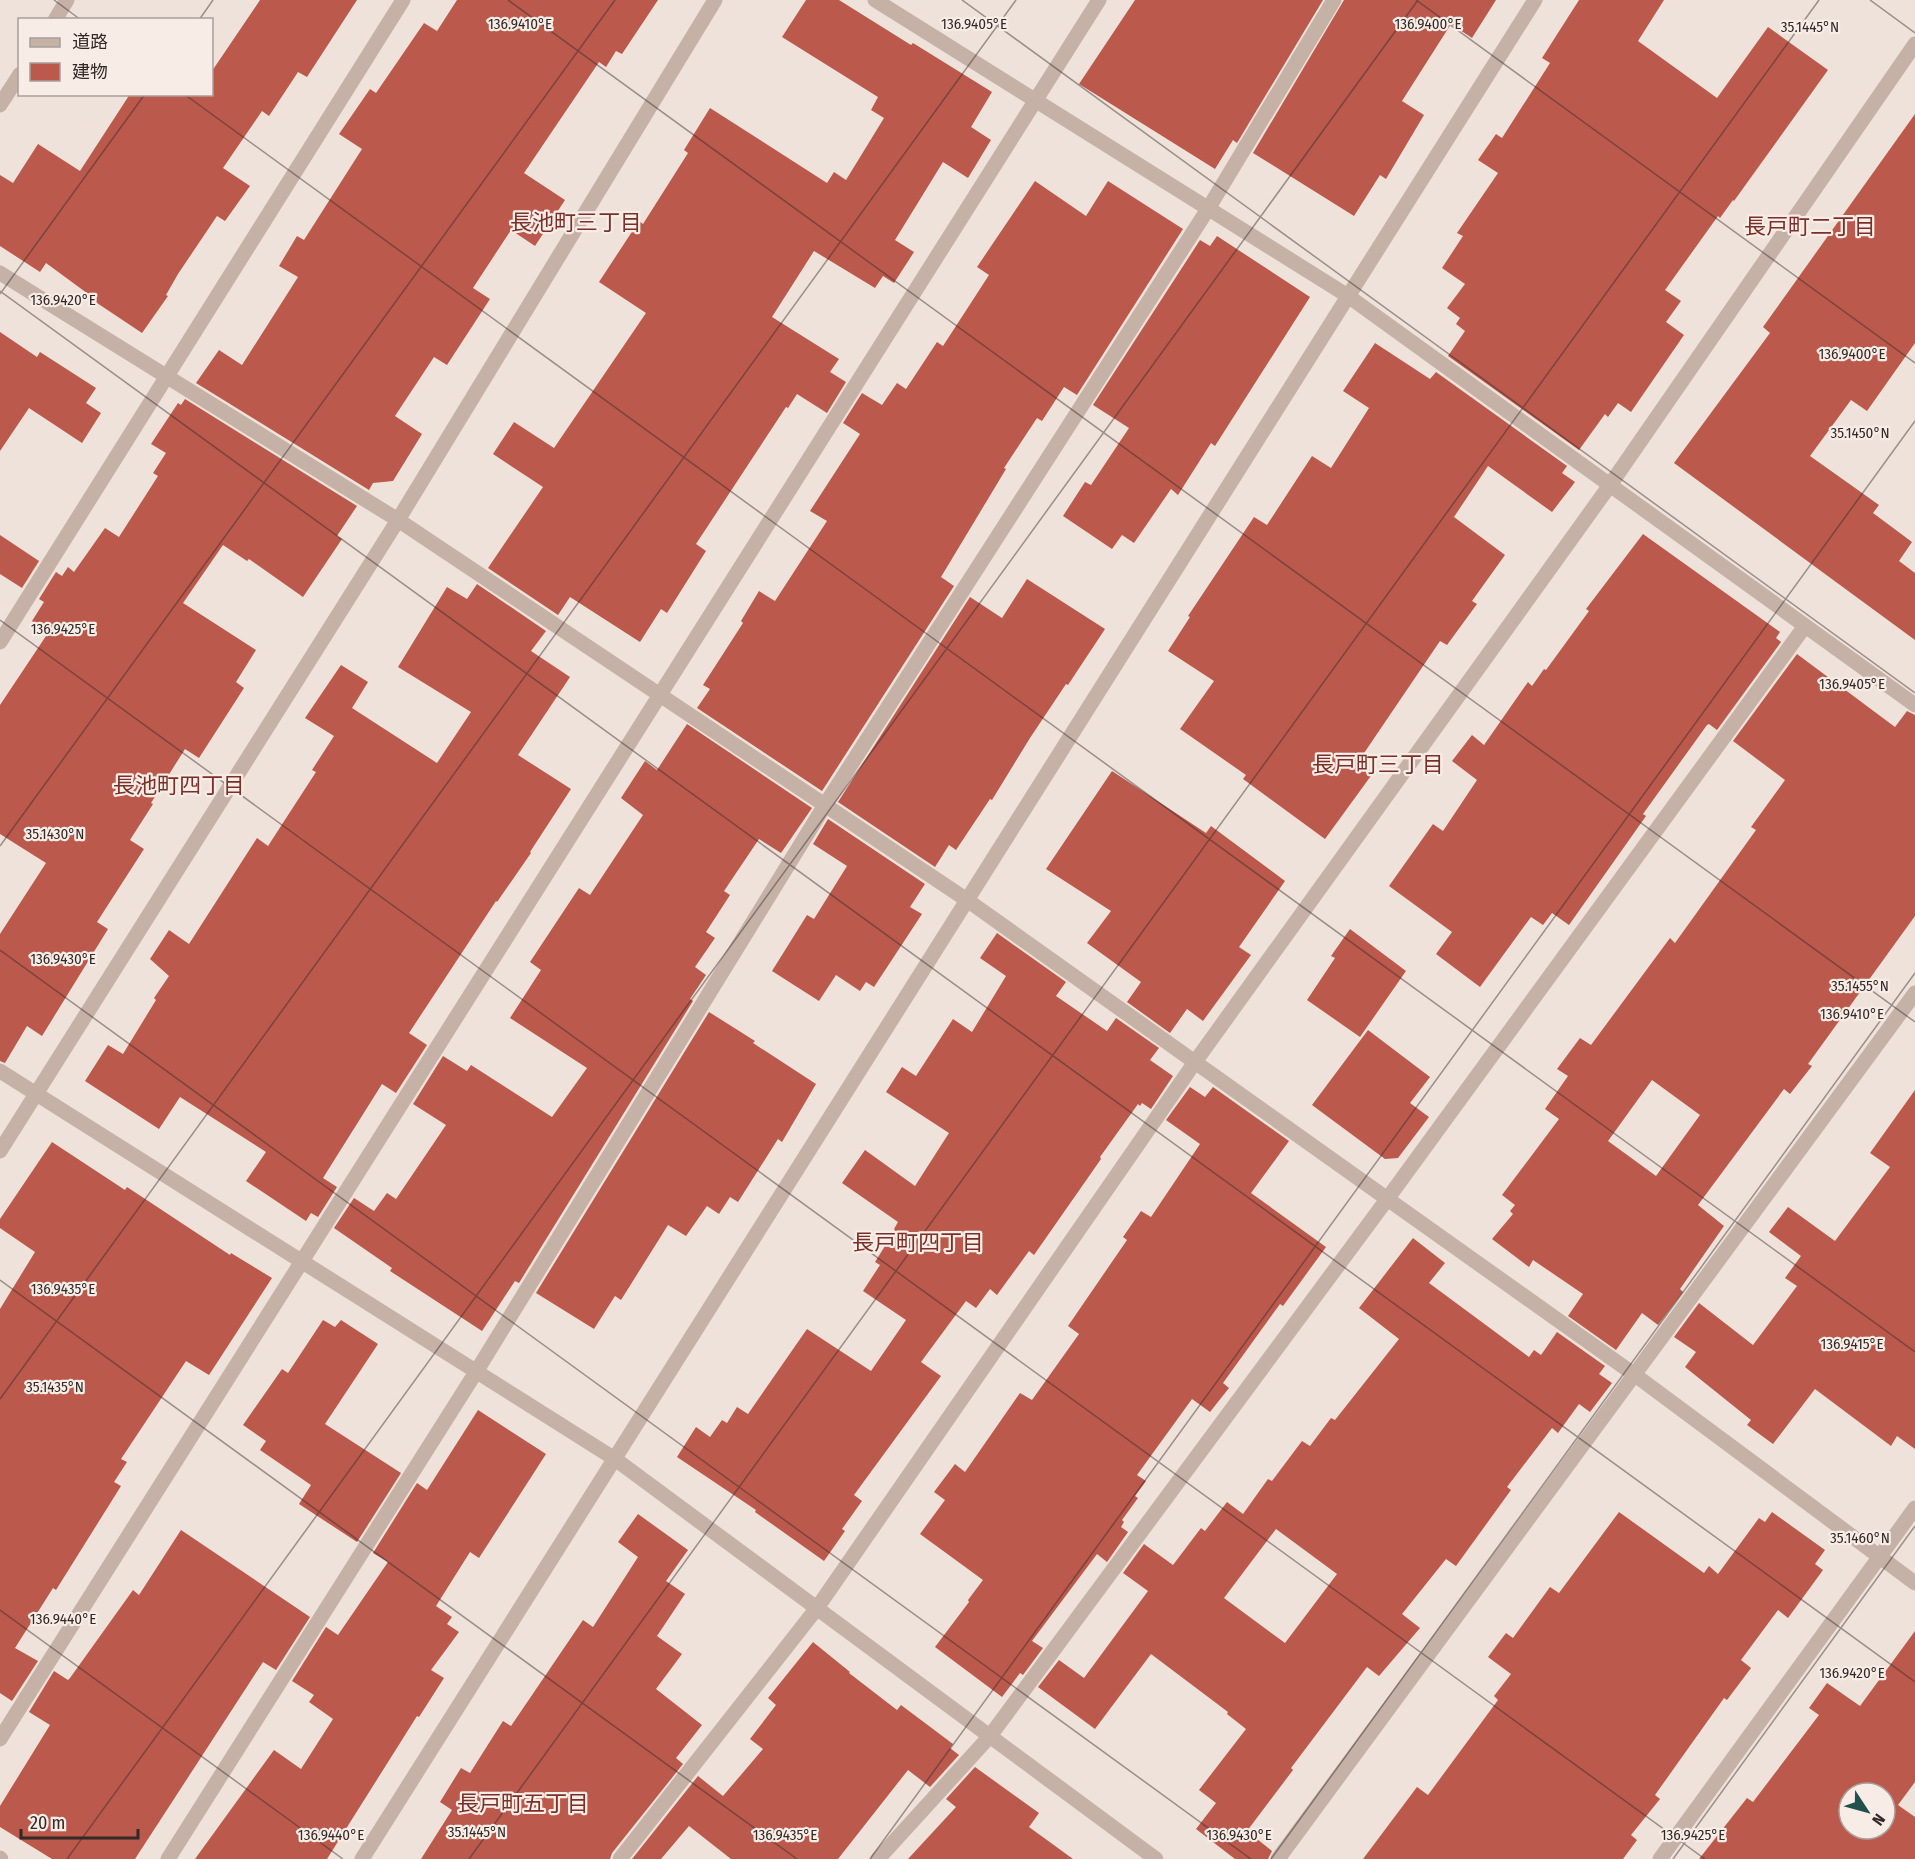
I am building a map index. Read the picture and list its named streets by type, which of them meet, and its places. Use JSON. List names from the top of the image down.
{
  "districts": [
    "長池町三丁目",
    "長戸町二丁目",
    "長戸町三丁目",
    "長池町四丁目",
    "長戸町四丁目",
    "長戸町五丁目"
  ],
  "legend": ["道路", "建物"],
  "scale_bar": "20 m",
  "north": "bottom right",
  "coordinates": [
    "136.9410°E",
    "136.9400°E",
    "136.9405°E",
    "35.1445°N",
    "136.9420°E",
    "35.1450°N",
    "136.9425°E",
    "35.1430°N",
    "136.9430°E",
    "35.1455°N",
    "136.9435°E",
    "136.9415°E",
    "35.1435°N",
    "35.1460°N",
    "136.9440°E"
  ]
}
